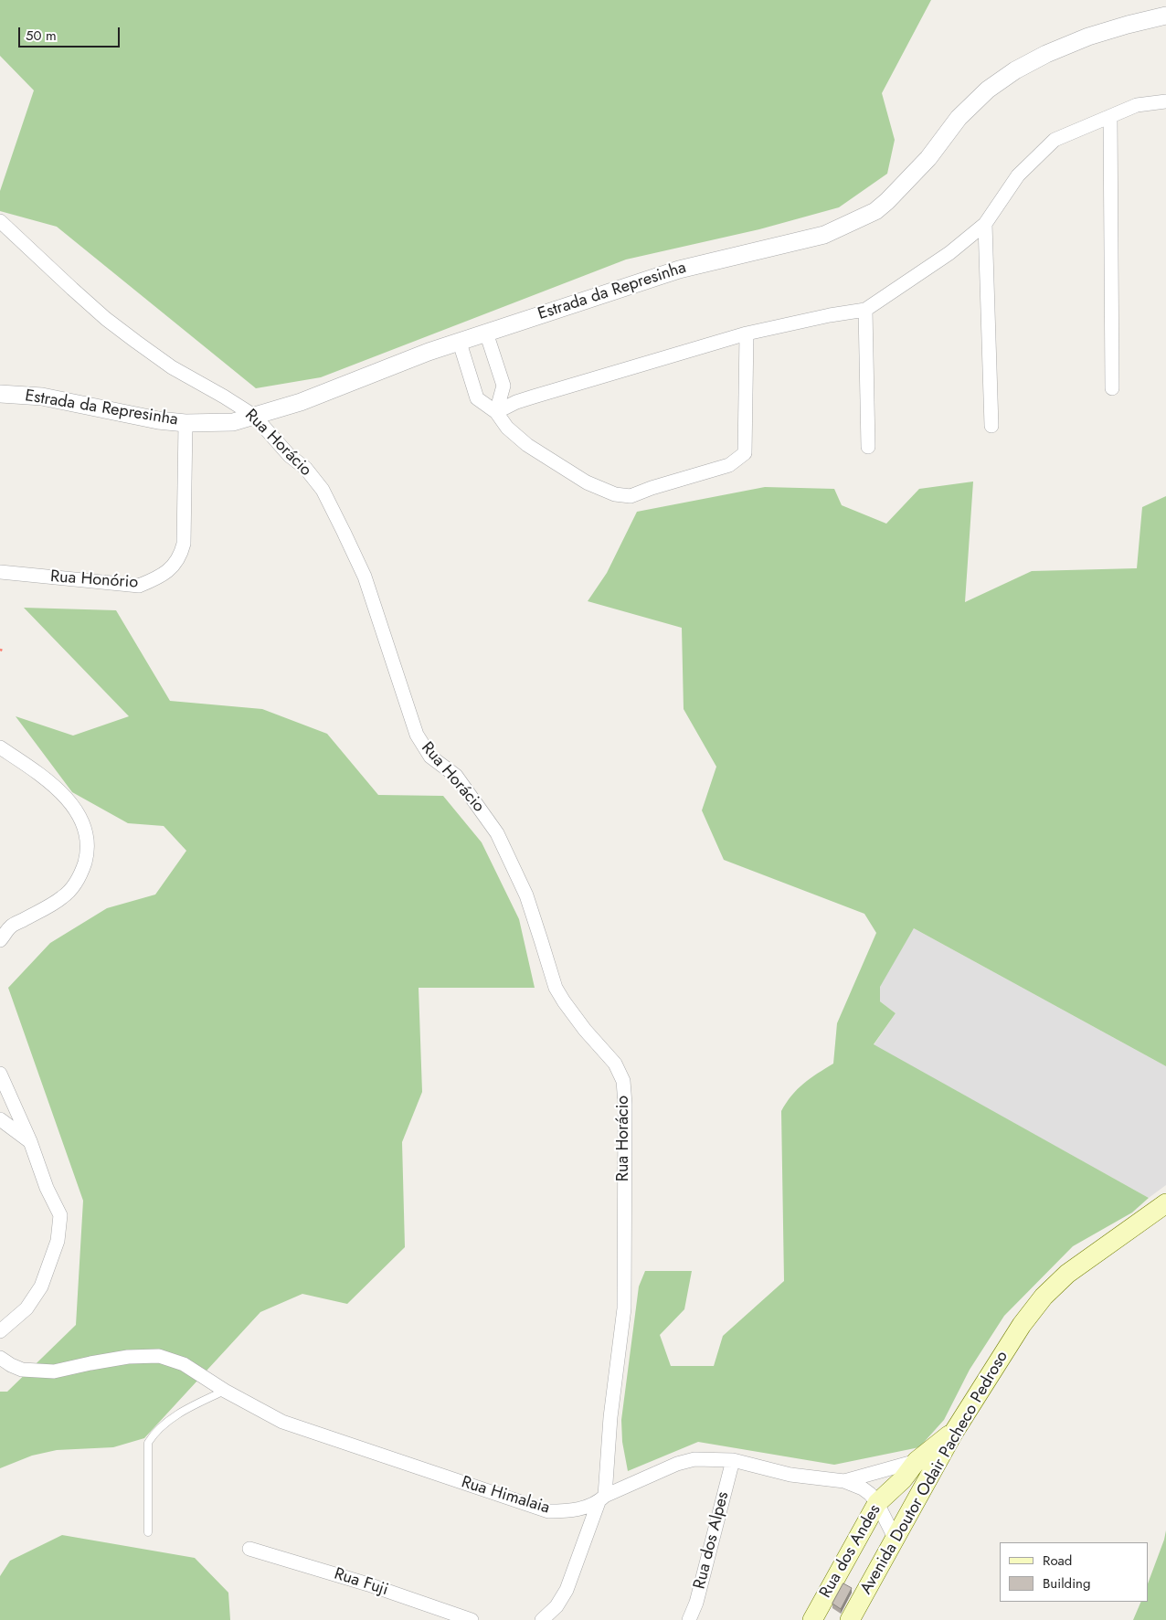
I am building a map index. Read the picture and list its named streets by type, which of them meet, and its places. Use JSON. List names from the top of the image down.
{
  "streets": {
    "main road": ["Avenida Doutor Odair Pacheco Pedroso", "Rua dos Andes"],
    "street": [
      "Estrada da Represinha",
      "Rua Horácio",
      "Rua Honório",
      "Rua Himalaia",
      "Rua dos Alpes",
      "Rua Fuji"
    ]
  },
  "crossings": [
    ["Estrada da Represinha", "Rua Horácio"],
    ["Estrada da Represinha", "Rua Honório"],
    ["Rua Horácio", "Rua Himalaia"],
    ["Avenida Doutor Odair Pacheco Pedroso", "Rua Himalaia"],
    ["Avenida Doutor Odair Pacheco Pedroso", "Rua dos Andes"],
    ["Rua Himalaia", "Rua dos Alpes"],
    ["Rua Himalaia", "Rua dos Andes"]
  ],
  "legend": ["Road", "Building"],
  "scale_bar": "50 m"
}
